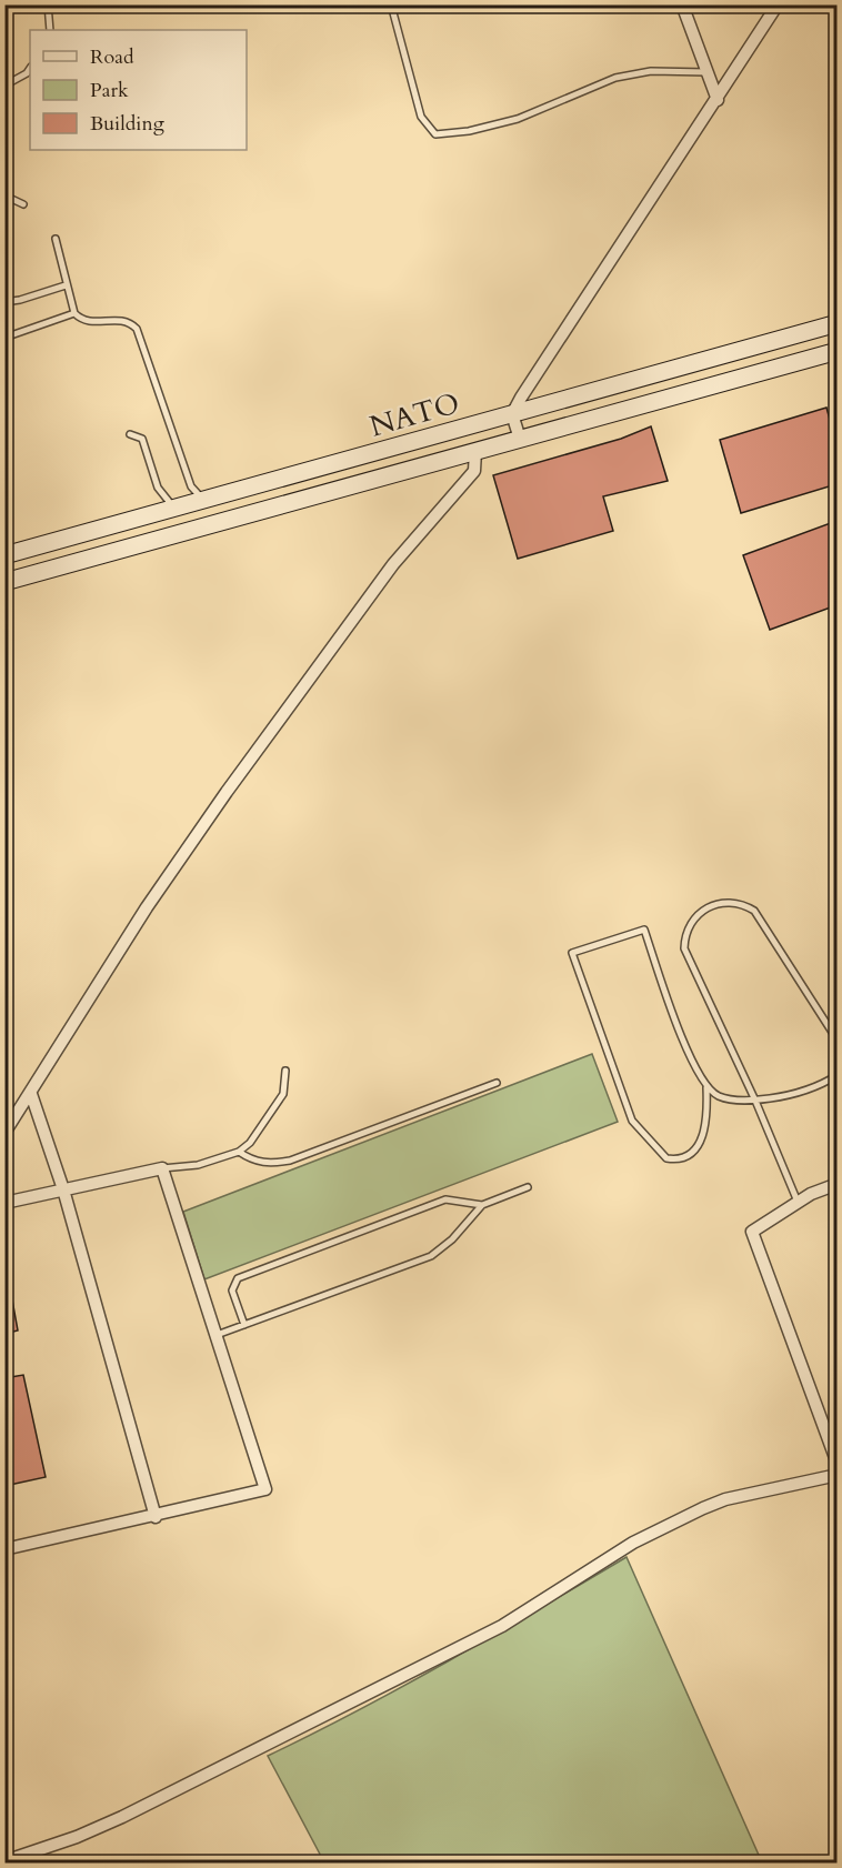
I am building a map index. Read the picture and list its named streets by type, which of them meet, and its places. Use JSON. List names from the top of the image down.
{
  "streets": {
    "main road": ["ΝΑΤΟ"]
  },
  "legend": ["Road", "Park", "Building"]
}
